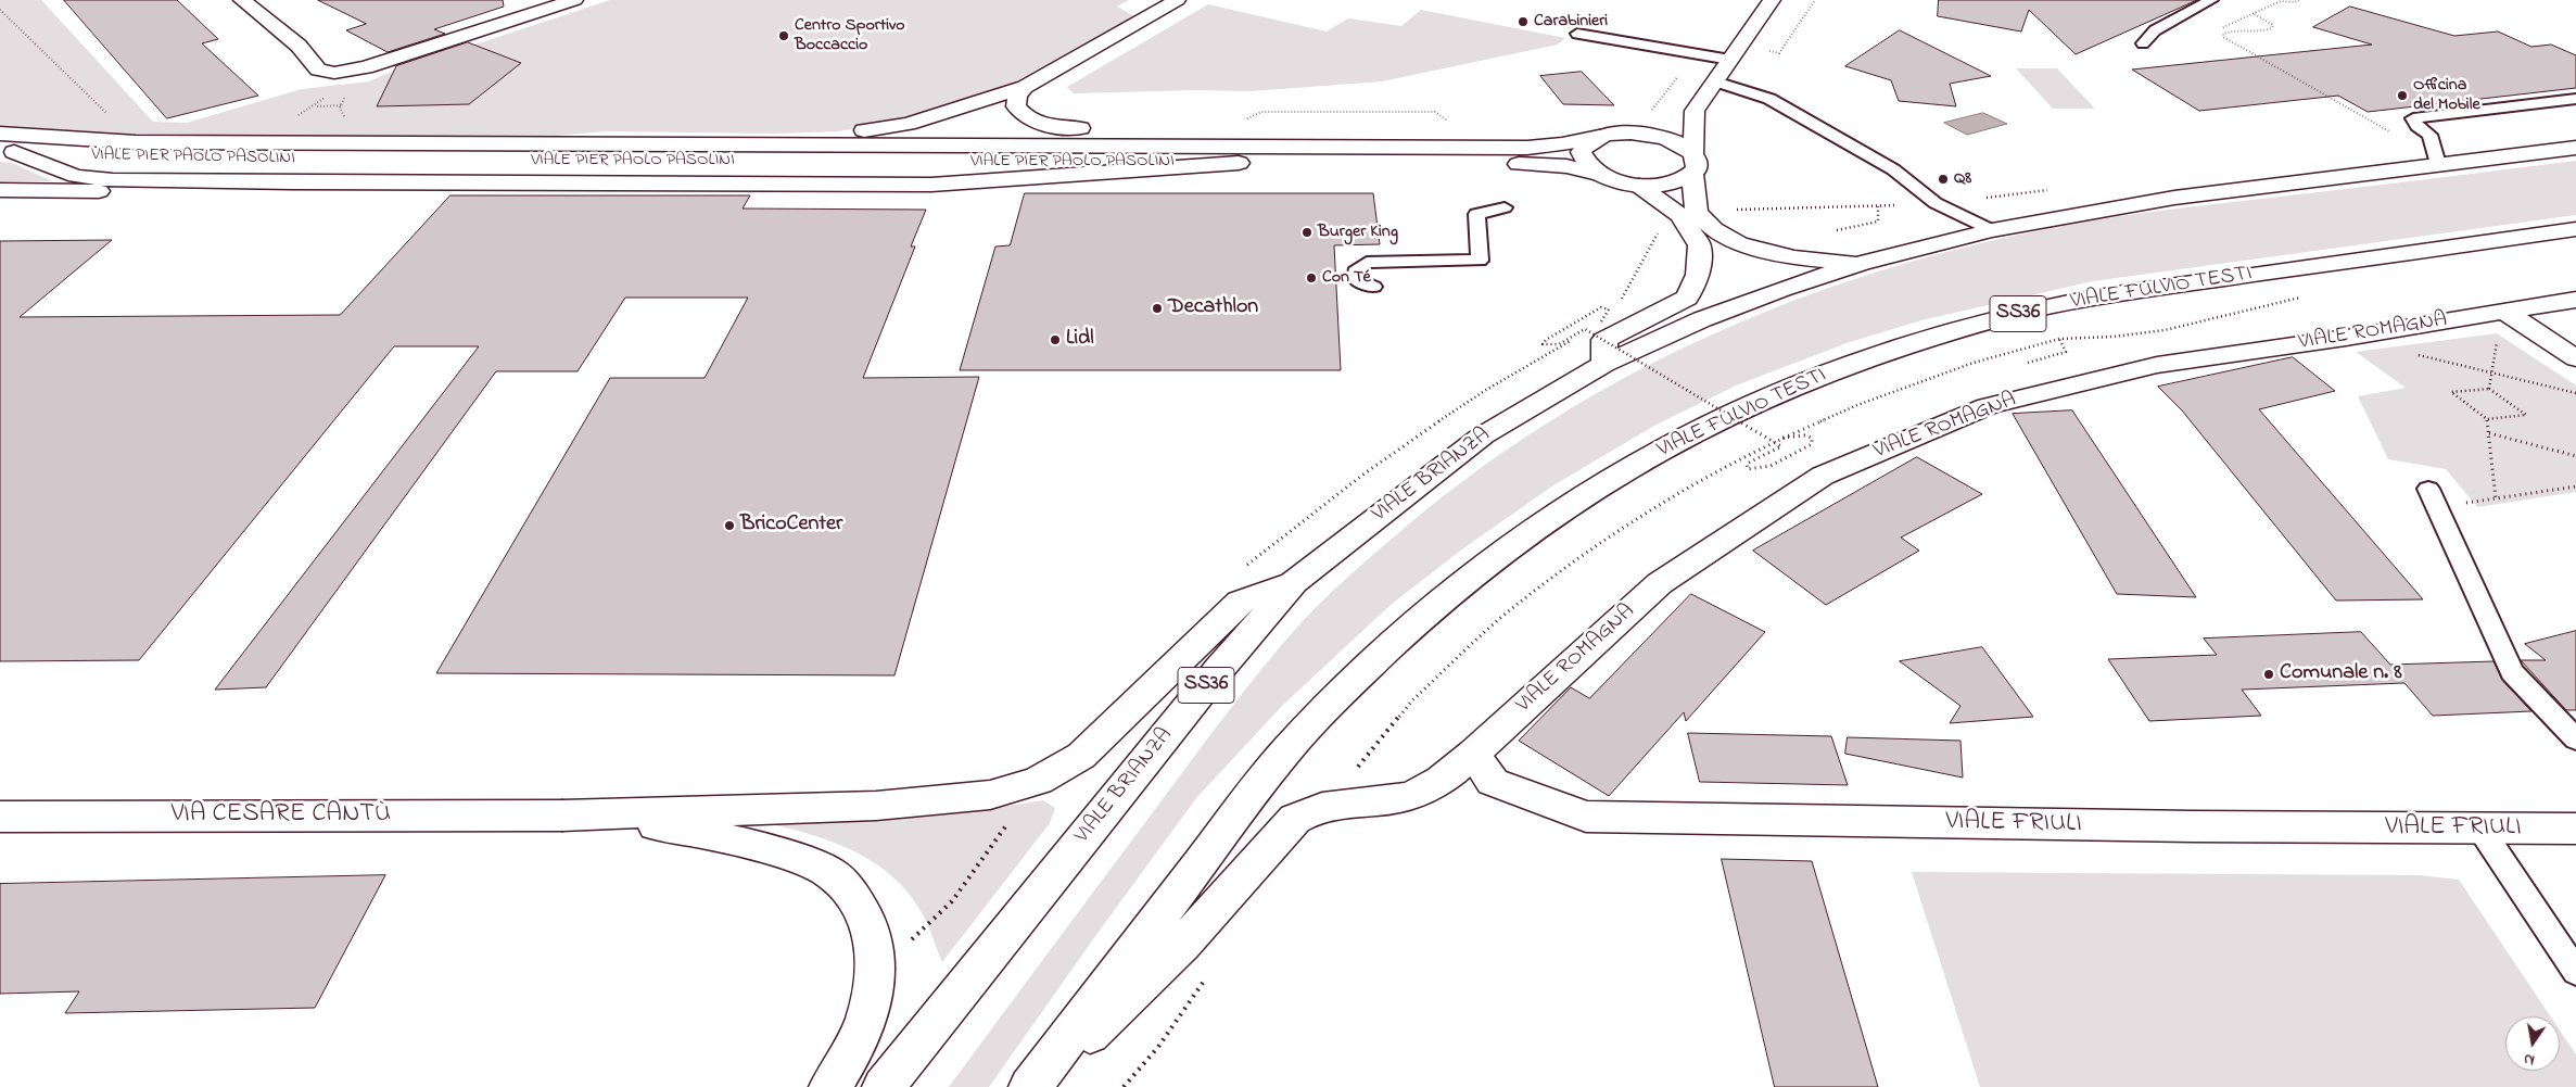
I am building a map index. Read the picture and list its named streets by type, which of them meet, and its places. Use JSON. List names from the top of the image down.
{
  "streets": {
    "main road": [
      "VIALE PIER PAOLO PASOLINI",
      "VIALE FULVIO TESTI",
      "SS36",
      "VIALE ROMAGNA",
      "VIALE BRIANZA",
      "VIA CESARE CANTÙ",
      "VIALE FRIULI"
    ]
  },
  "crossings": [
    ["VIALE FULVIO TESTI", "VIALE ROMAGNA"],
    ["SS36", "VIALE BRIANZA"],
    ["VIALE ROMAGNA", "VIALE FRIULI"]
  ],
  "places": [
    "Carabinieri",
    "Centro Sportivo Boccaccio",
    "Officina del Mobile",
    "Q8",
    "Burger King",
    "Con Té",
    "Decathlon",
    "Lidl",
    "BricoCenter",
    "Comunale n. 8"
  ],
  "north": "bottom"
}
